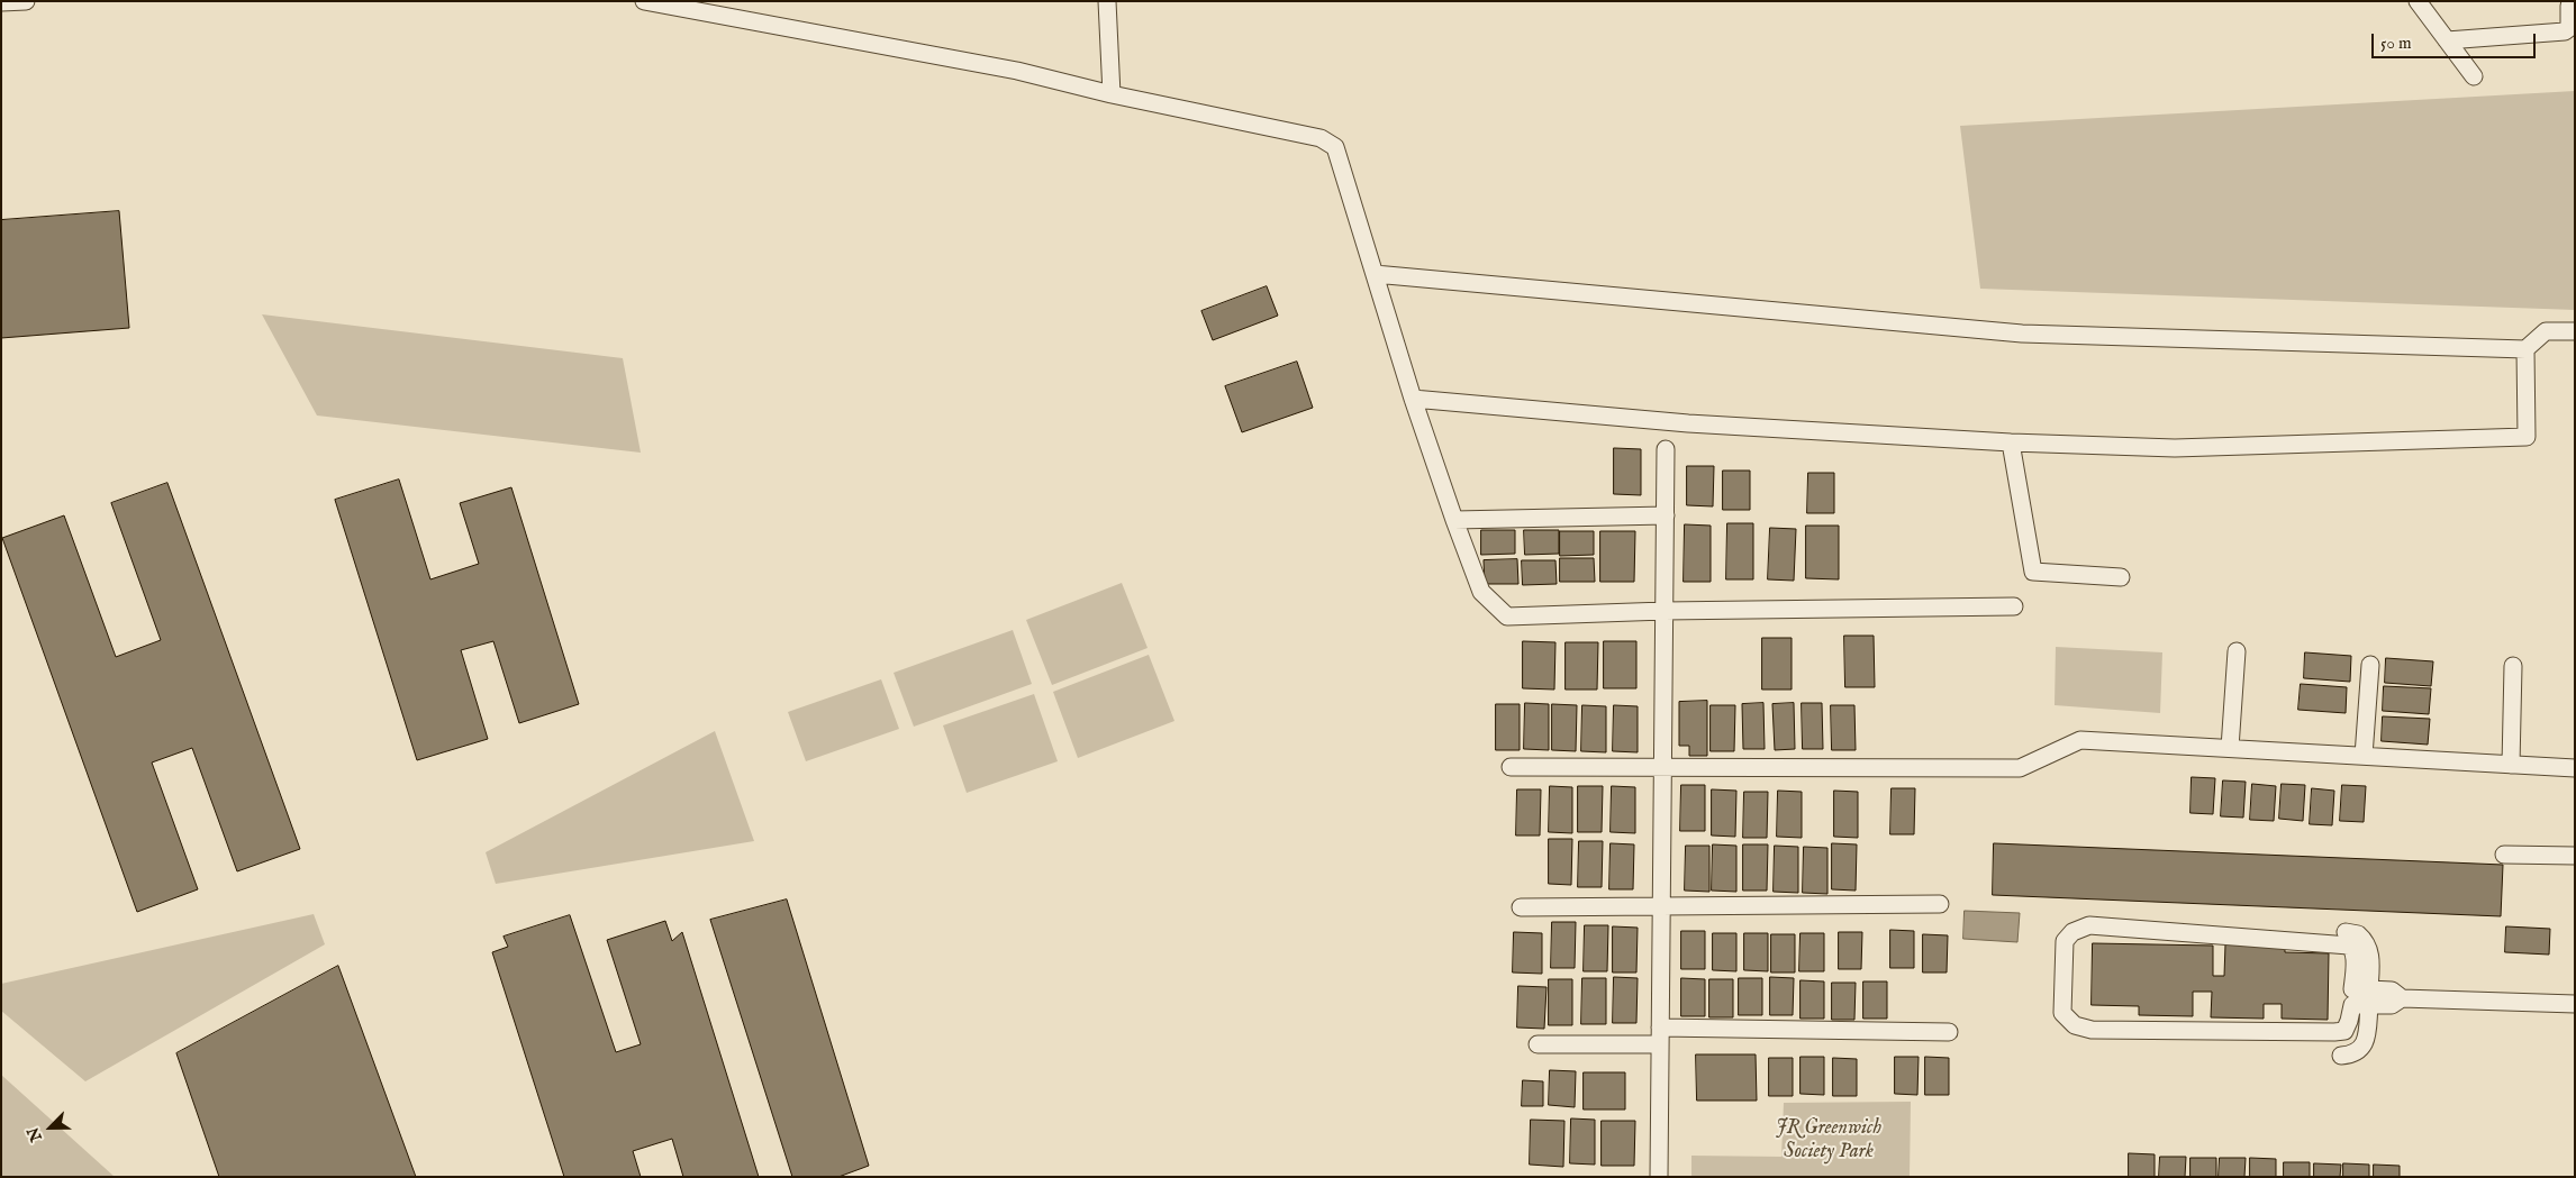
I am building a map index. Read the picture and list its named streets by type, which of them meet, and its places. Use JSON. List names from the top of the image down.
{
  "parks": ["JR Greenwich Society Park"],
  "scale_bar": "50 m",
  "north": "bottom left"
}
